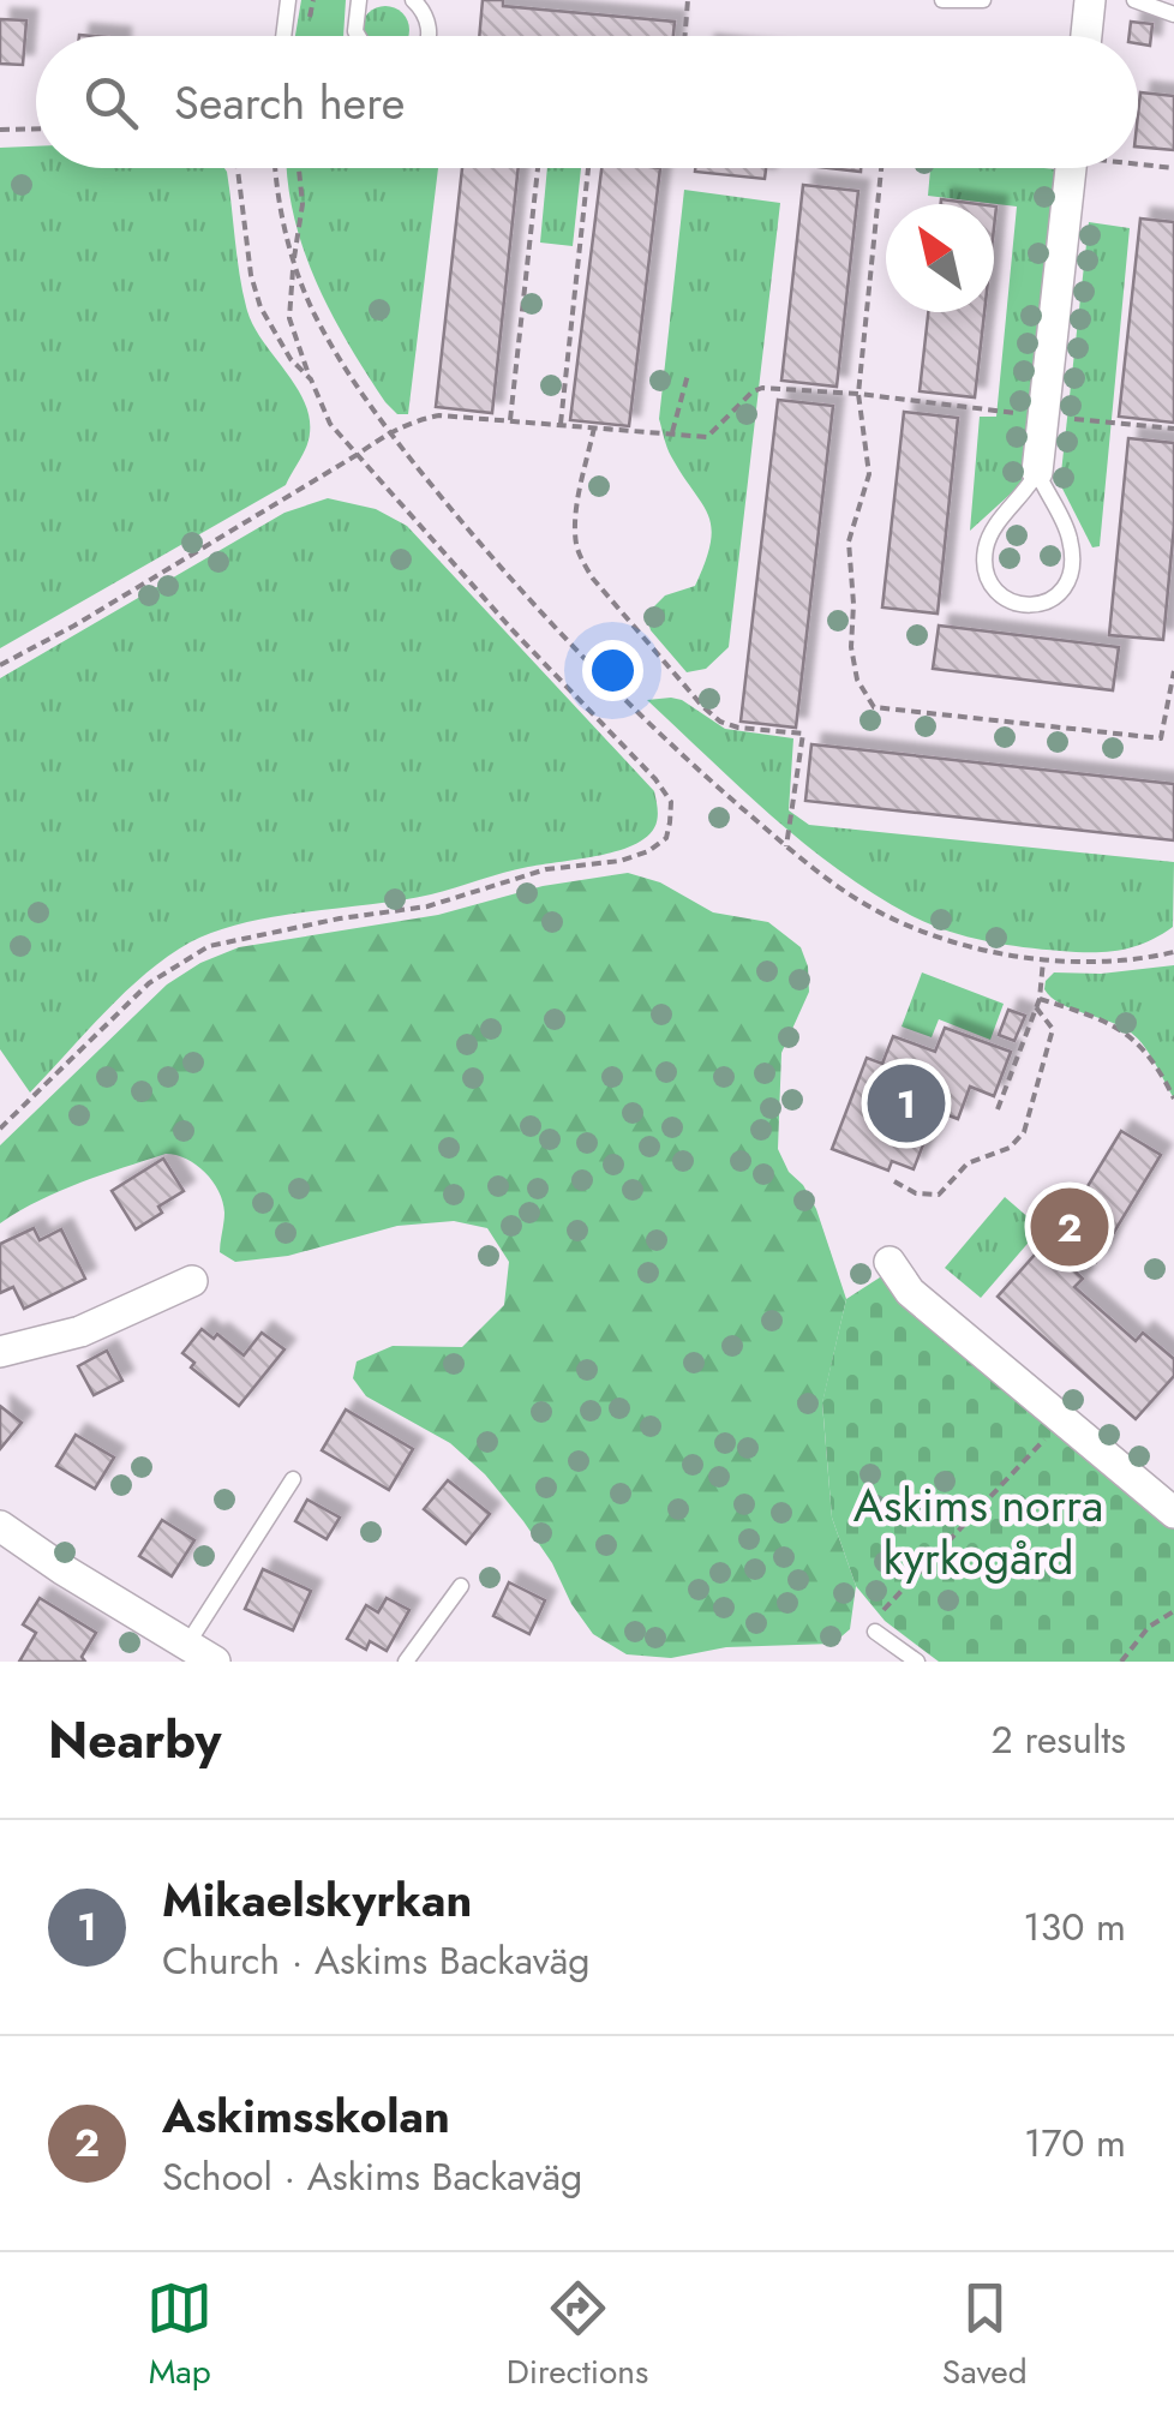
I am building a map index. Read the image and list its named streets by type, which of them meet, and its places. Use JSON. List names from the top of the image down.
{
  "parks": ["Askims norra kyrkogård"],
  "north": "top left",
  "page": {
    "search": "Search here",
    "pins": ["1", "2"],
    "heading": ["Nearby", "2 results"],
    "list": [
      {
        "mark": "1",
        "name": "Mikaelskyrkan",
        "note": "Church · Askims Backaväg",
        "value": "130 m"
      },
      {
        "mark": "2",
        "name": "Askimsskolan",
        "note": "School · Askims Backaväg",
        "value": "170 m"
      }
    ],
    "nav": ["Map", "Directions", "Saved"]
  }
}
